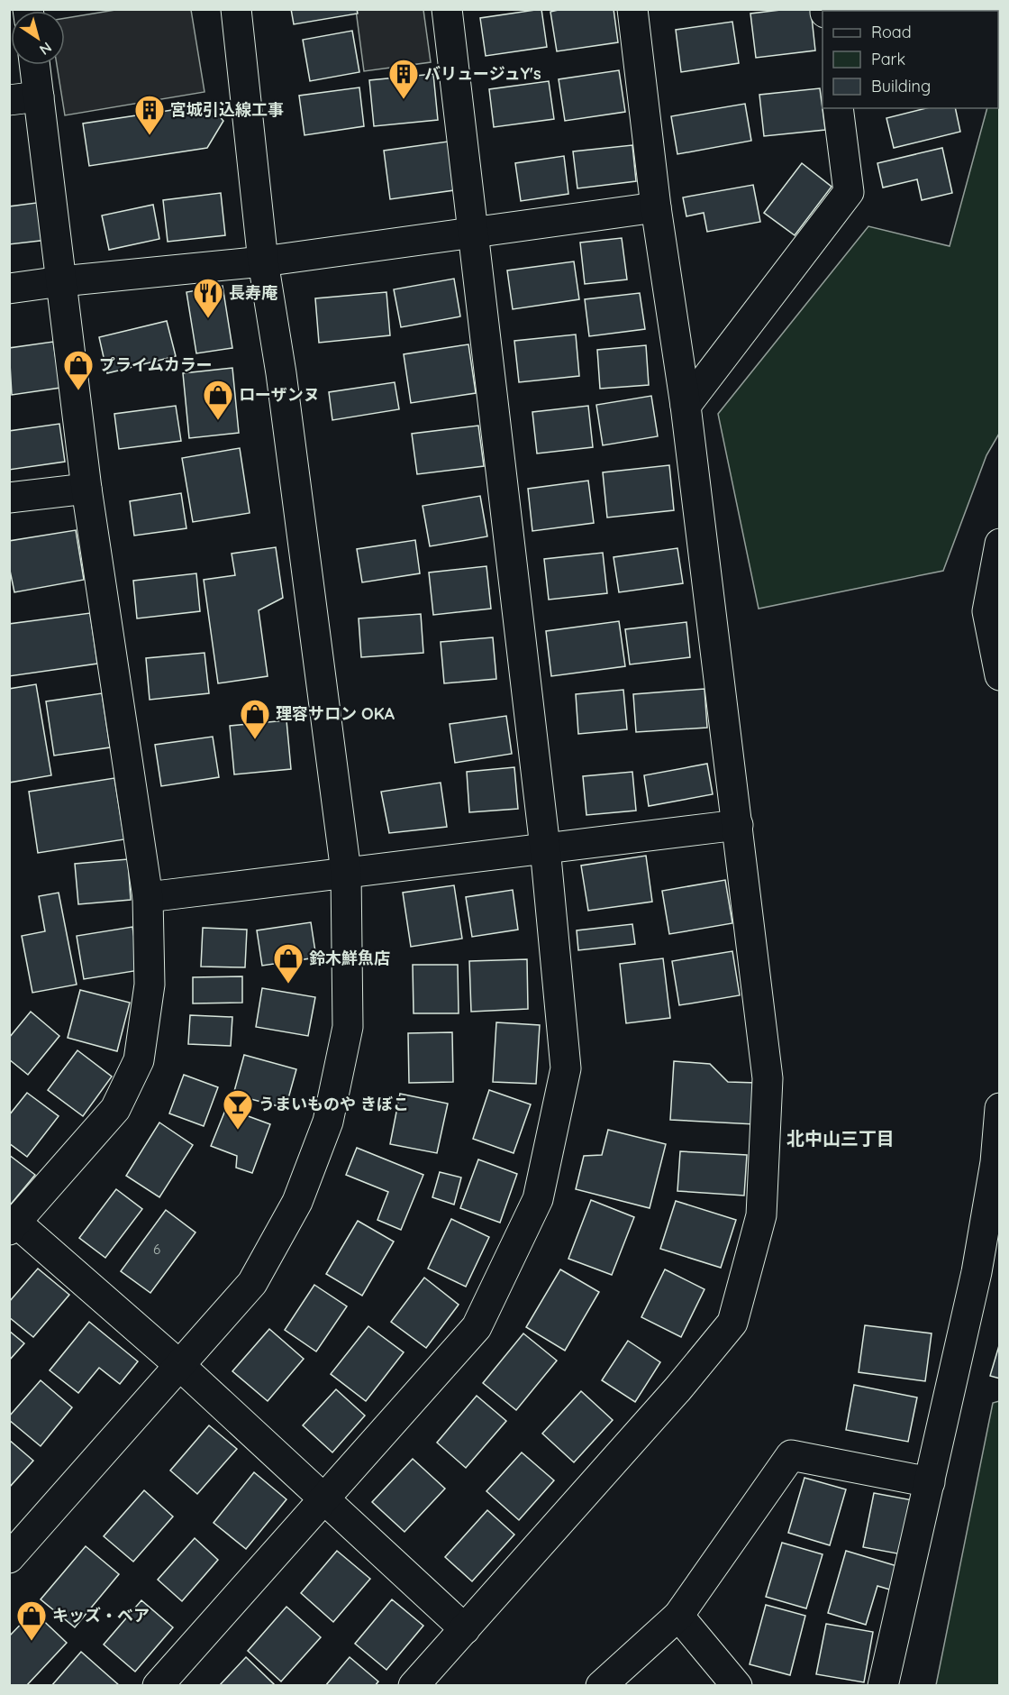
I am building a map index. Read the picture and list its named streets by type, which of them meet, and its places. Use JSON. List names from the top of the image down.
{
  "districts": ["北中山三丁目"],
  "places": {
    "building": ["バリュージュY's", "宮城引込線工事"],
    "restaurant": ["長寿庵"],
    "shop": [
      "プライムカラー",
      "ローザンヌ",
      "理容サロン OKA",
      "鈴木鮮魚店",
      "キッズ・ベア"
    ],
    "bar": ["うまいものや きぼこ"]
  },
  "house_numbers": ["6"],
  "legend": ["Road", "Park", "Building"],
  "north": "bottom right"
}
